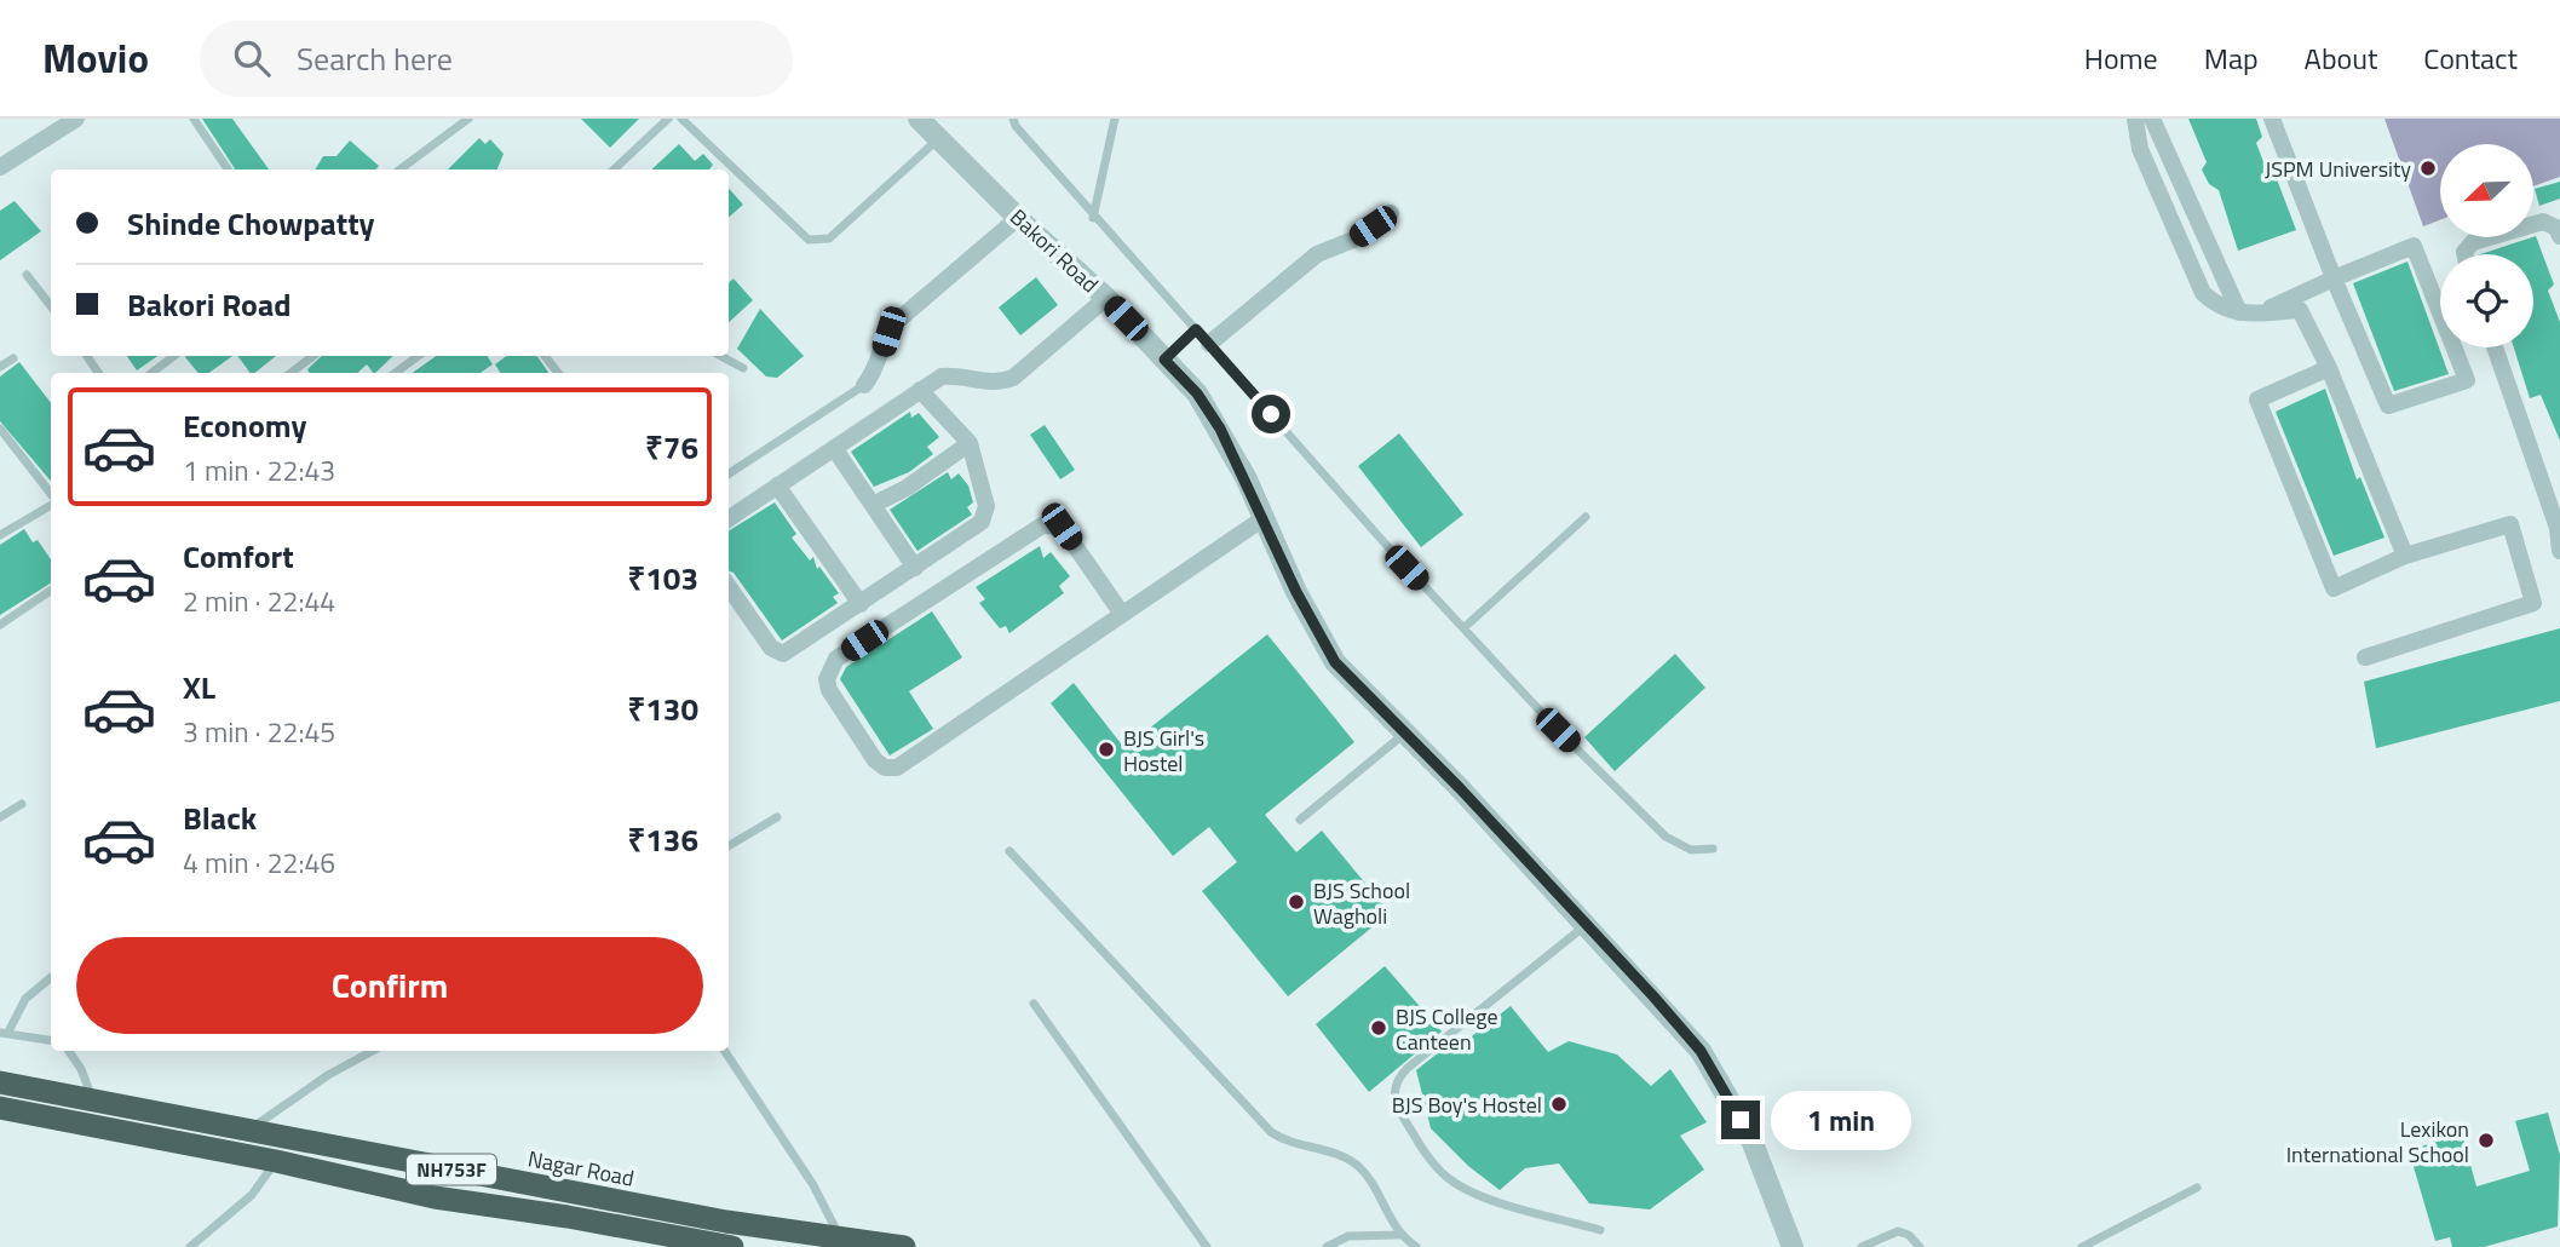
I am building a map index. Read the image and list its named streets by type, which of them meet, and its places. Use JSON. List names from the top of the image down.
{
  "streets": {
    "highway": ["Nagar Road", "NH753F"],
    "street": ["Bakori Road"]
  },
  "places": [
    "JSPM University",
    "BJS Girl's Hostel",
    "BJS School Wagholi",
    "BJS College Canteen",
    "BJS Boy's Hostel",
    "Lexikon International School"
  ],
  "north": "bottom left",
  "page": {
    "header": "Movio",
    "search": "Search here",
    "nav": [
      "Home",
      "Map",
      "About",
      "Contact"
    ],
    "banner": ["Shinde Chowpatty", "Bakori Road"],
    "list": [
      {
        "name": "Economy",
        "note": "1 min · 22:43",
        "value": "₹76"
      },
      {
        "name": "Comfort",
        "note": "2 min · 22:44",
        "value": "₹103"
      },
      {
        "name": "XL",
        "note": "3 min · 22:45",
        "value": "₹130"
      },
      {
        "name": "Black",
        "note": "4 min · 22:46",
        "value": "₹136"
      }
    ],
    "buttons": "Confirm",
    "bubble": "1 min"
  }
}
